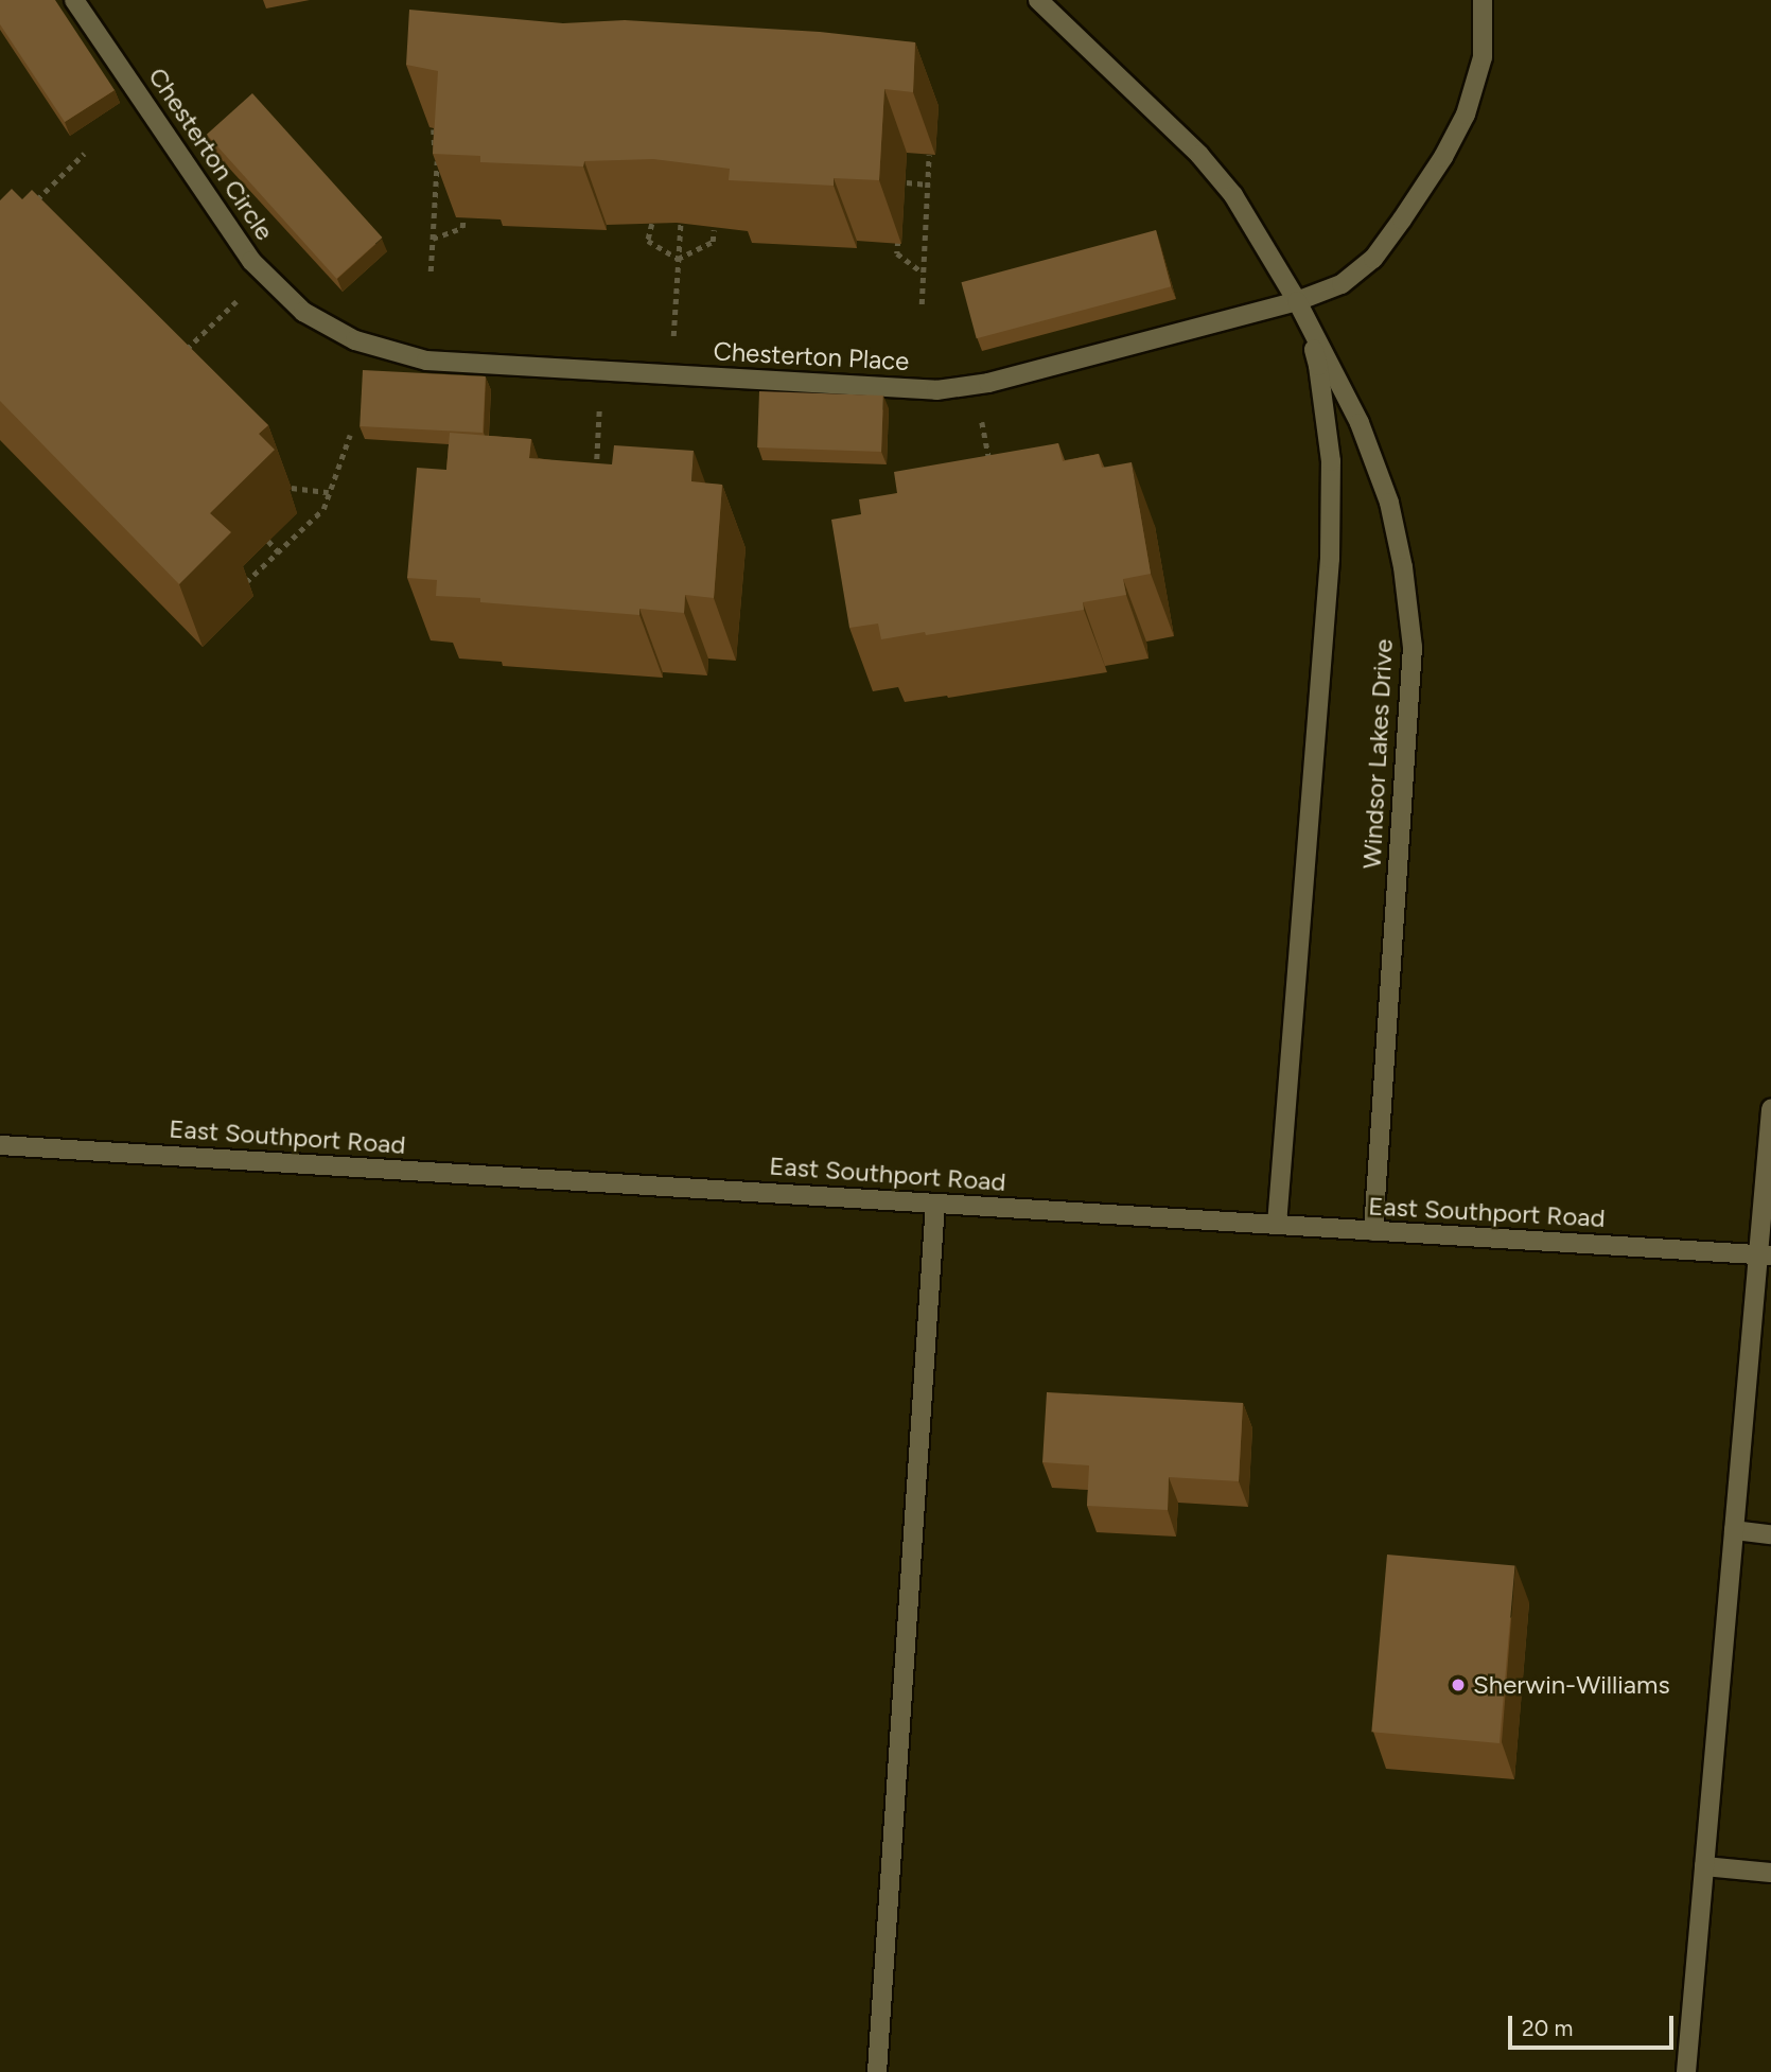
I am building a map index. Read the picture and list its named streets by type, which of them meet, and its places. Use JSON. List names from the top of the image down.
{
  "streets": {
    "street": [
      "Chesterton Circle",
      "Chesterton Place",
      "Windsor Lakes Drive",
      "East Southport Road"
    ]
  },
  "crossings": [
    ["Chesterton Circle", "Chesterton Place"],
    ["Chesterton Place", "Windsor Lakes Drive"],
    ["Windsor Lakes Drive", "East Southport Road"]
  ],
  "places": ["Sherwin-Williams"],
  "scale_bar": "20 m"
}
